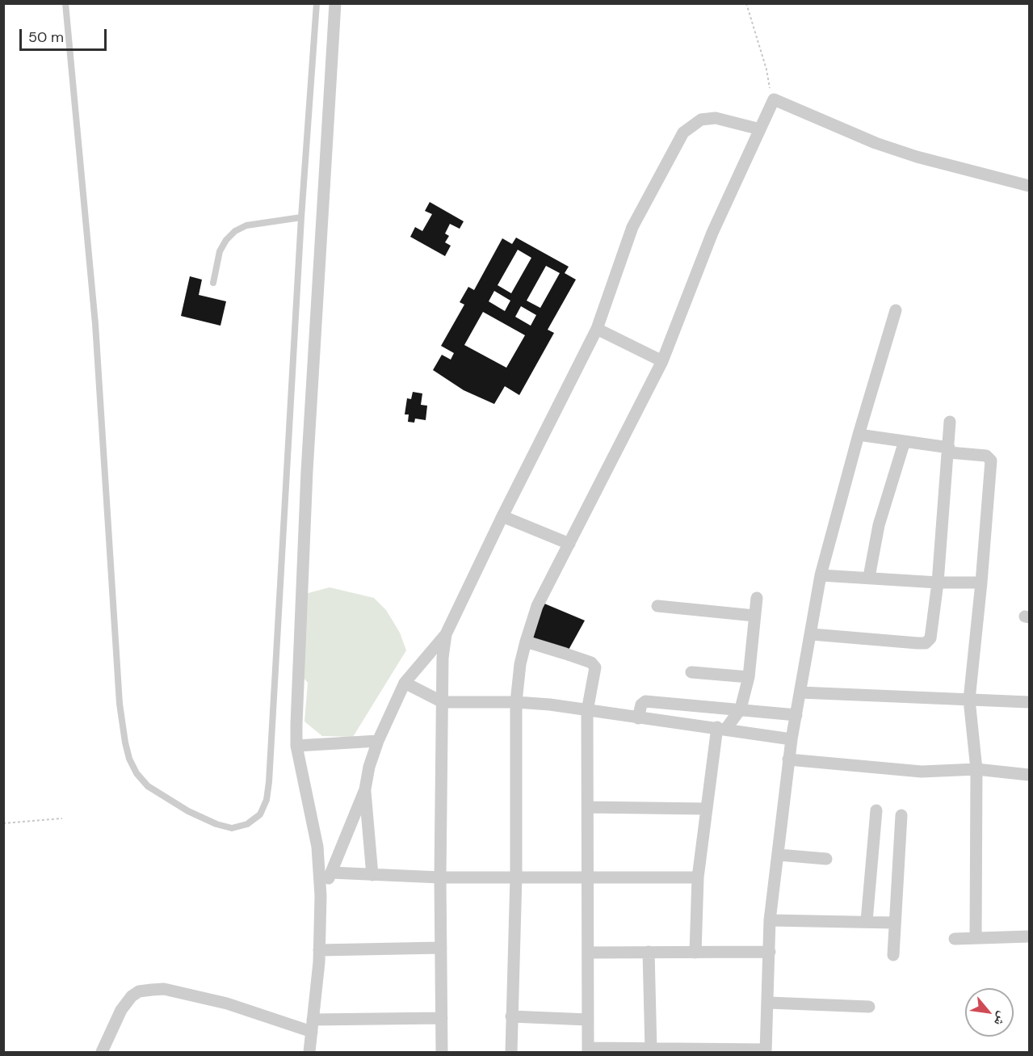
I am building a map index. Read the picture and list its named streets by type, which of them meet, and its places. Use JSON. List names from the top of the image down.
{
  "scale_bar": "50 m",
  "north": "bottom right"
}
